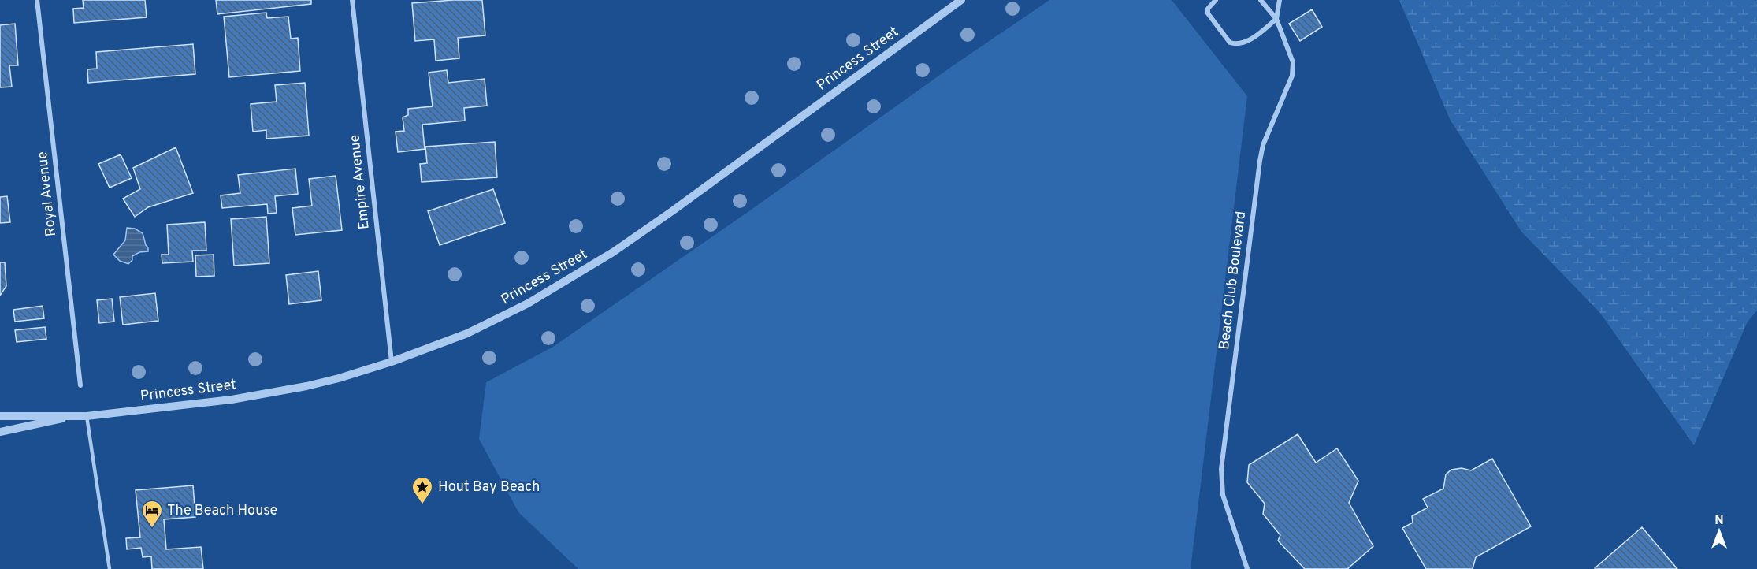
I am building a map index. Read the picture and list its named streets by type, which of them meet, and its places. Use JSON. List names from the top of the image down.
{
  "streets": {
    "street": [
      "Princess Street",
      "Empire Avenue",
      "Royal Avenue",
      "Beach Club Boulevard"
    ]
  },
  "crossings": [
    ["Princess Street", "Empire Avenue"]
  ],
  "places": {
    "place": ["Hout Bay Beach"],
    "hotel": ["The Beach House"]
  },
  "north": "top"
}
